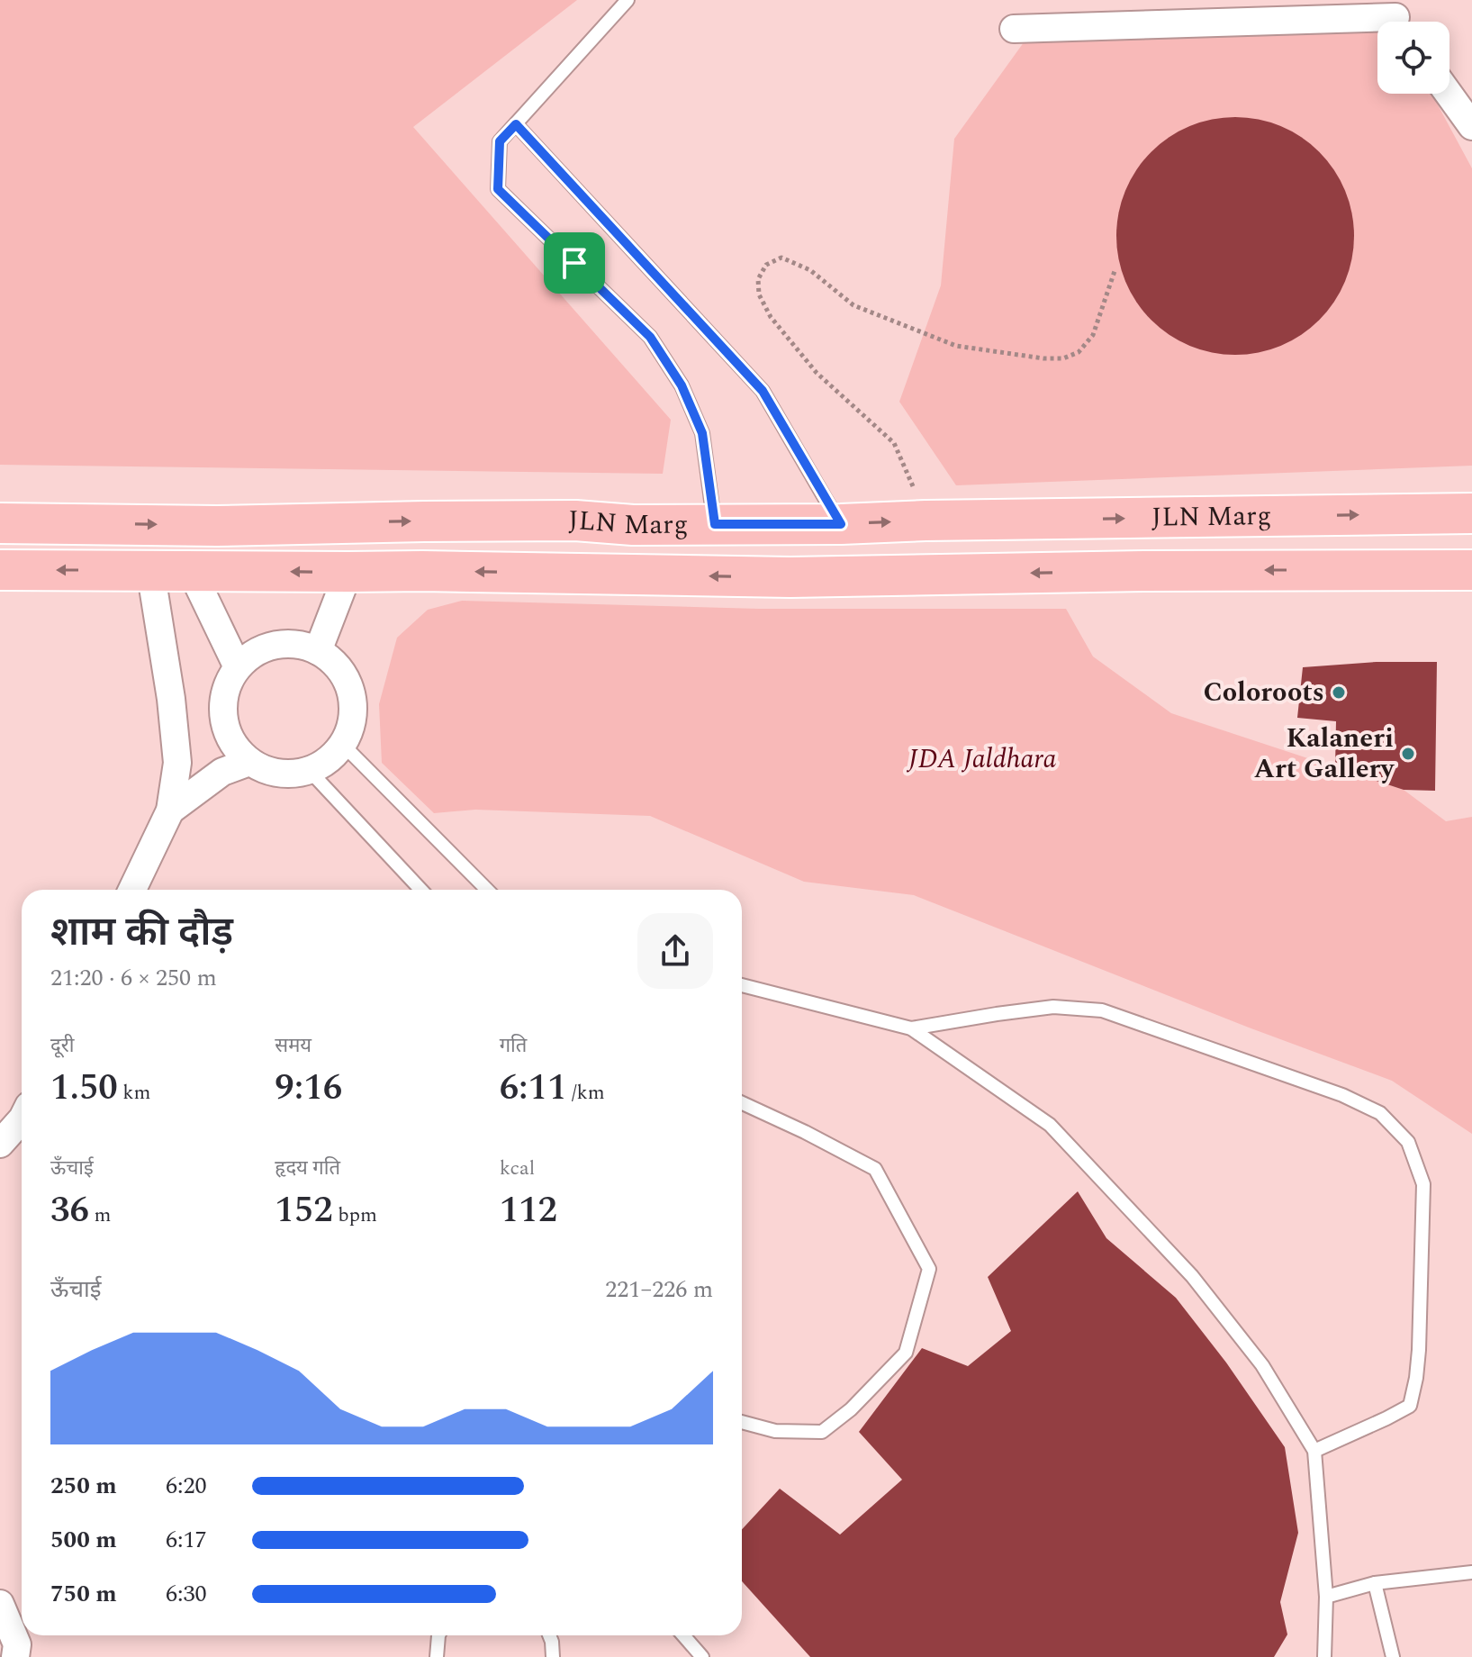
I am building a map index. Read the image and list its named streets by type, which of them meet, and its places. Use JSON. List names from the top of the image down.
{
  "streets": {
    "main road": ["JLN Marg"]
  },
  "parks": ["JDA Jaldhara"],
  "places": ["Coloroots", "Kalaneri Art Gallery"],
  "page": {
    "heading": ["शाम की दौड़", "21:20 · 6 × 250 m"],
    "stats": [
      ["दूरी", "1.50 km"],
      ["समय", "9:16"],
      ["गति", "6:11 /km"],
      ["ऊँचाई", "36 m"],
      ["हृदय गति", "152 bpm"],
      ["kcal", "112"]
    ],
    "chart": ["ऊँचाई", "221–226 m"],
    "list": [
      {
        "name": "250 m",
        "note": "6:20"
      },
      {
        "name": "500 m",
        "note": "6:17"
      },
      {
        "name": "750 m",
        "note": "6:30"
      }
    ]
  }
}
